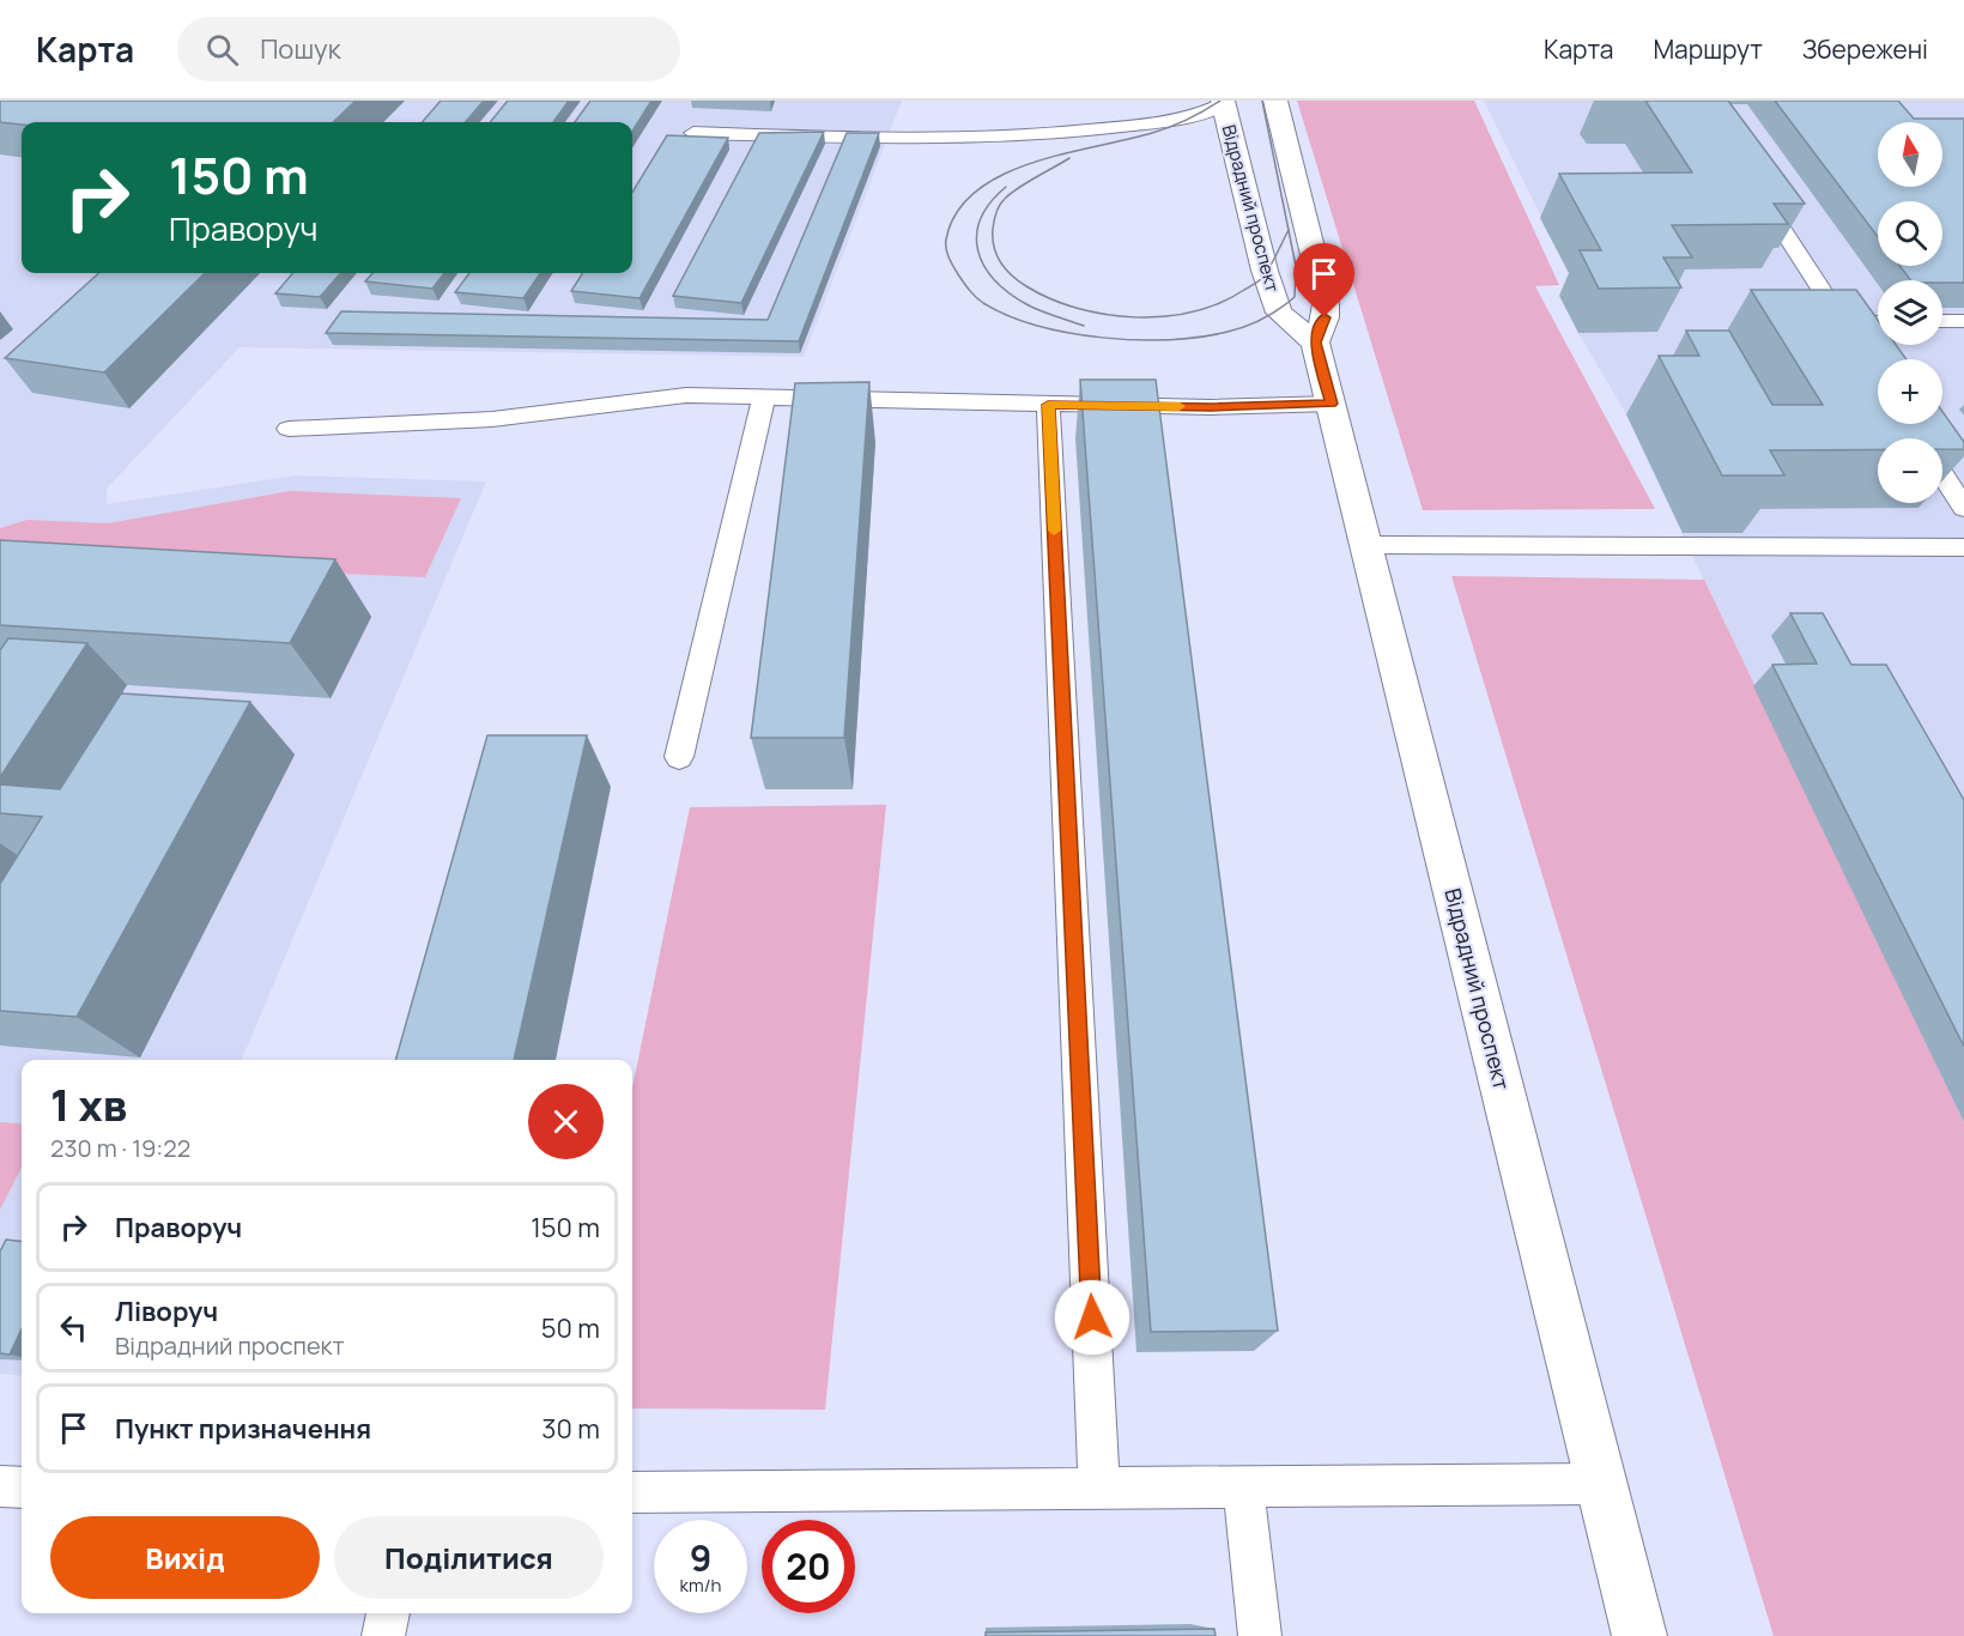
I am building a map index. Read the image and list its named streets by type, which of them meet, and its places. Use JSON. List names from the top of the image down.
{
  "streets": {
    "main road": ["Відрадний проспект"]
  },
  "north": "top",
  "page": {
    "header": "Карта",
    "search": "Пошук",
    "nav": ["Карта", "Маршрут", "Збережені"],
    "map_buttons": ["+", "−"],
    "turn": ["150 m", "Праворуч"],
    "heading": ["1 хв", "230 m · 19:22"],
    "list": [
      {
        "name": "Праворуч",
        "value": "150 m"
      },
      {
        "name": "Ліворуч",
        "note": "Відрадний проспект",
        "value": "50 m"
      },
      {
        "name": "Пункт призначення",
        "value": "30 m"
      }
    ],
    "buttons": ["Вихід", "Поділитися"],
    "speed": "9 km/h",
    "limit": "20"
  }
}
